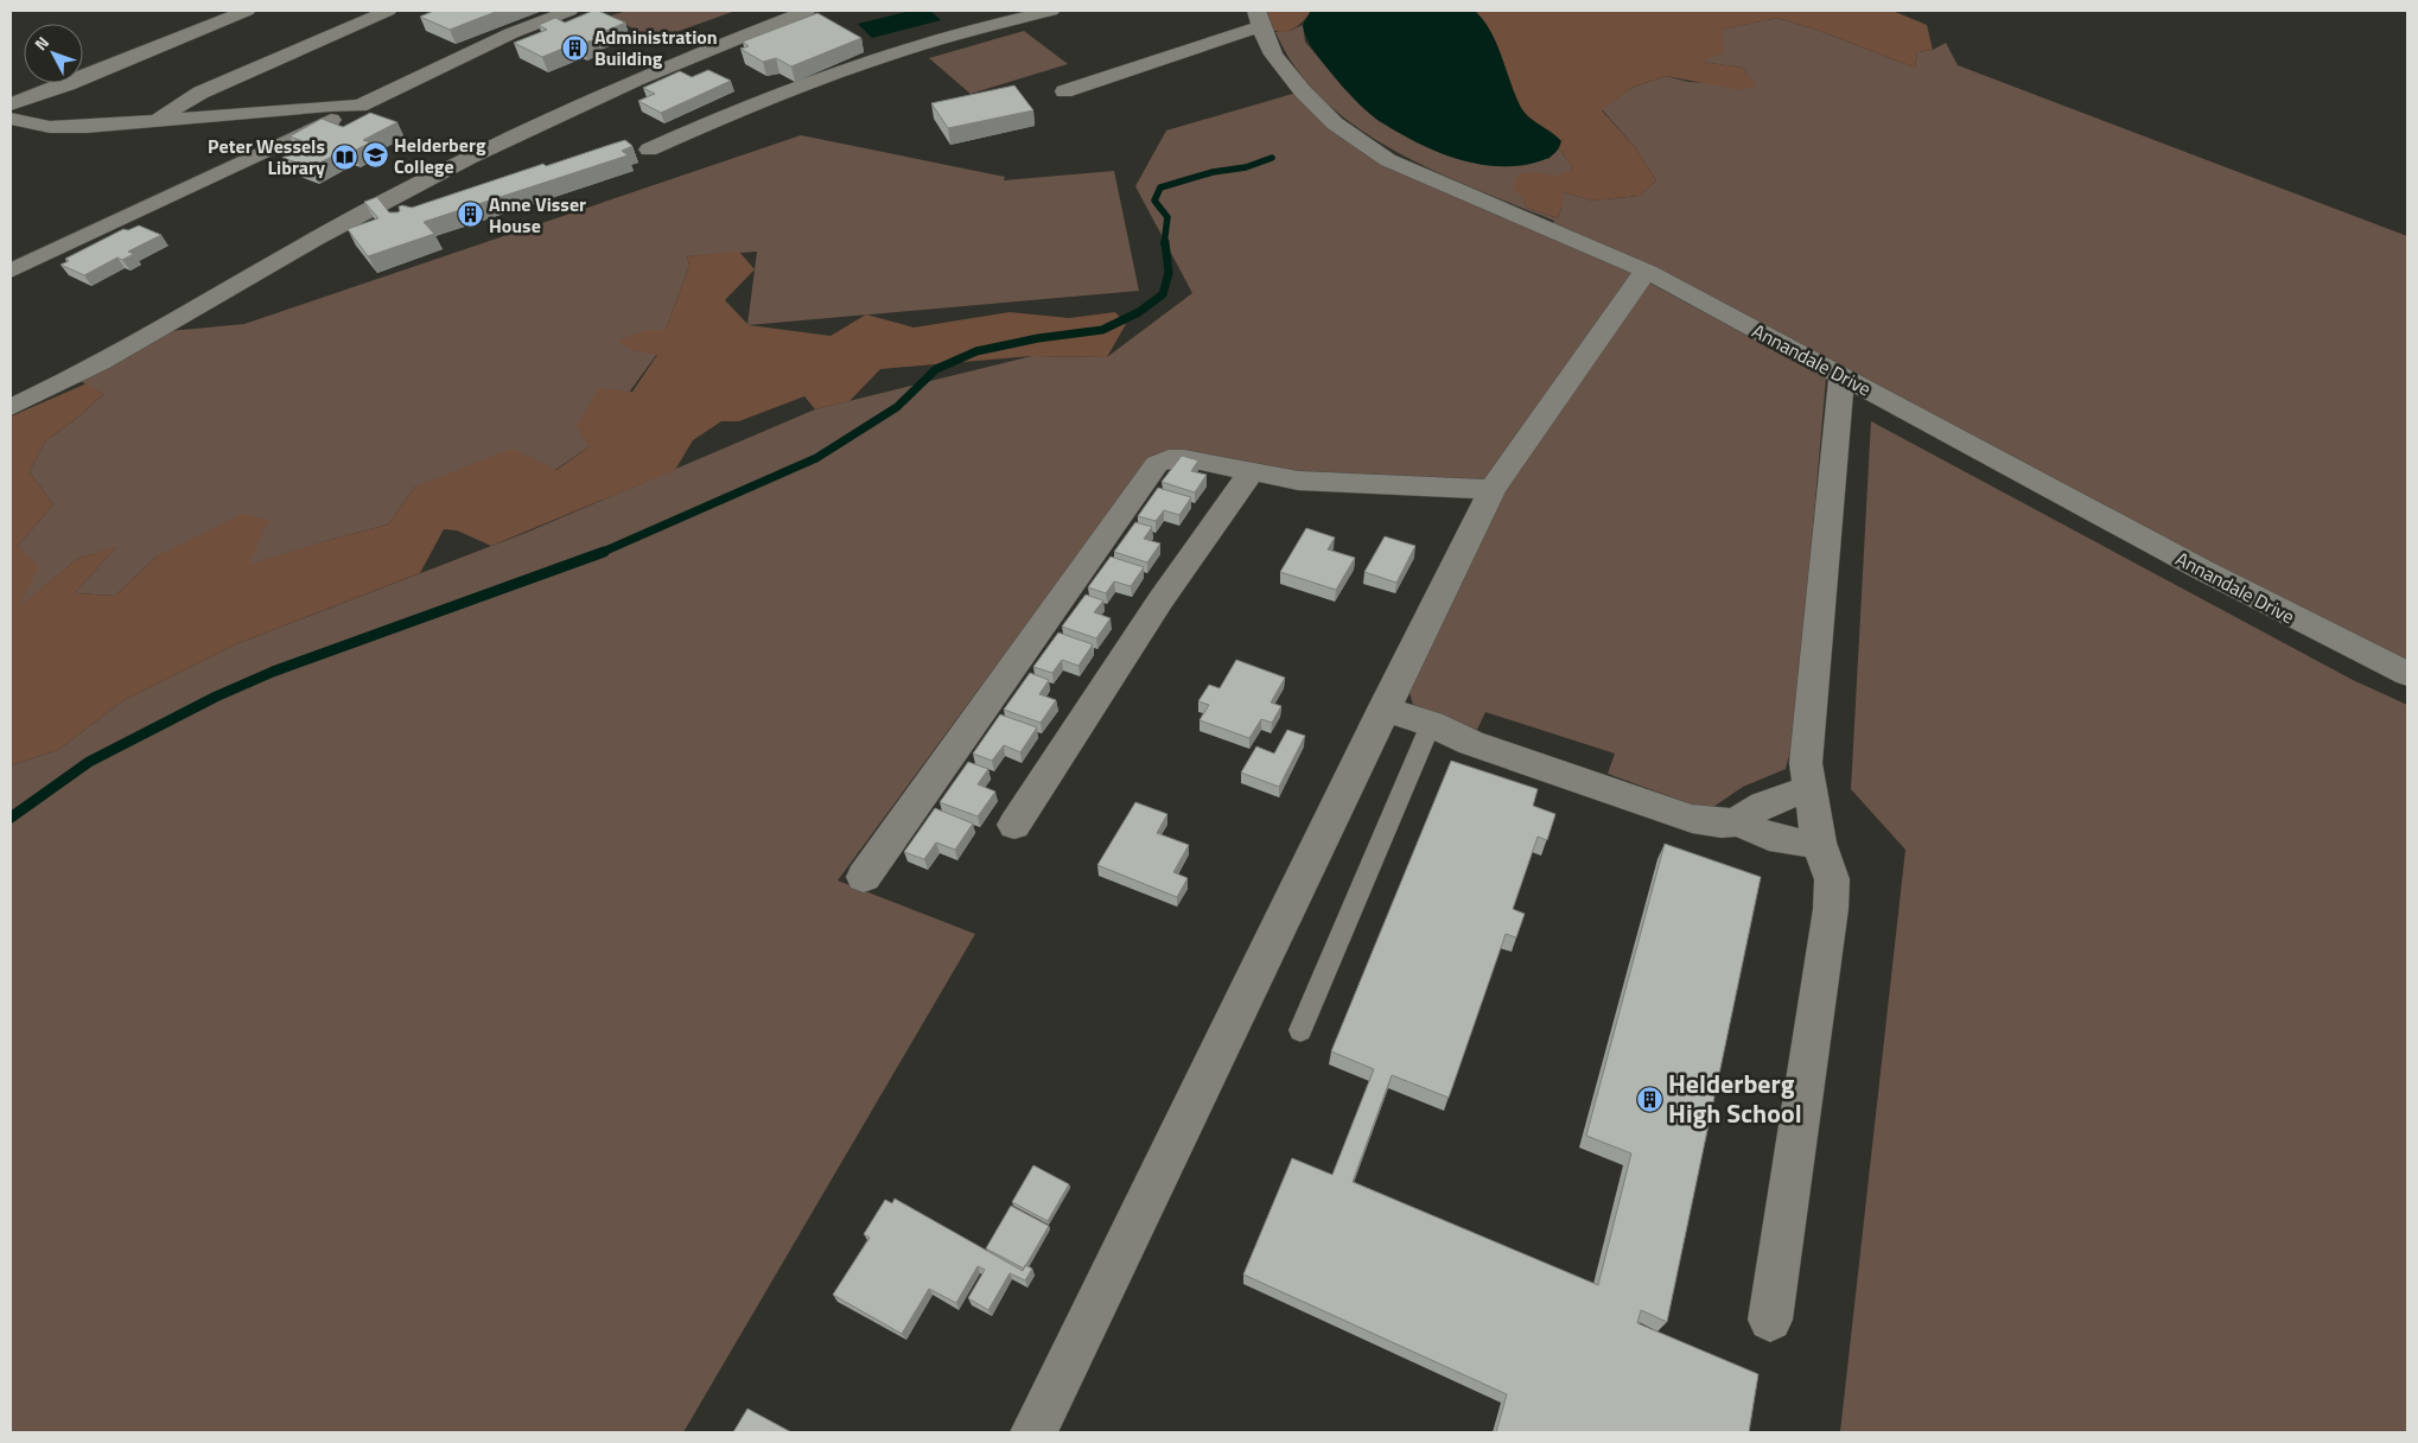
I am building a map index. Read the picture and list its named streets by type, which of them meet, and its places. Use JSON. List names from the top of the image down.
{
  "streets": {
    "street": ["Annandale Drive"]
  },
  "places": {
    "building": ["Administration Building", "Anne Visser House", "Helderberg High School"],
    "school or university": ["Helderberg College"],
    "library": ["Peter Wessels Library"]
  },
  "north": "top left"
}
